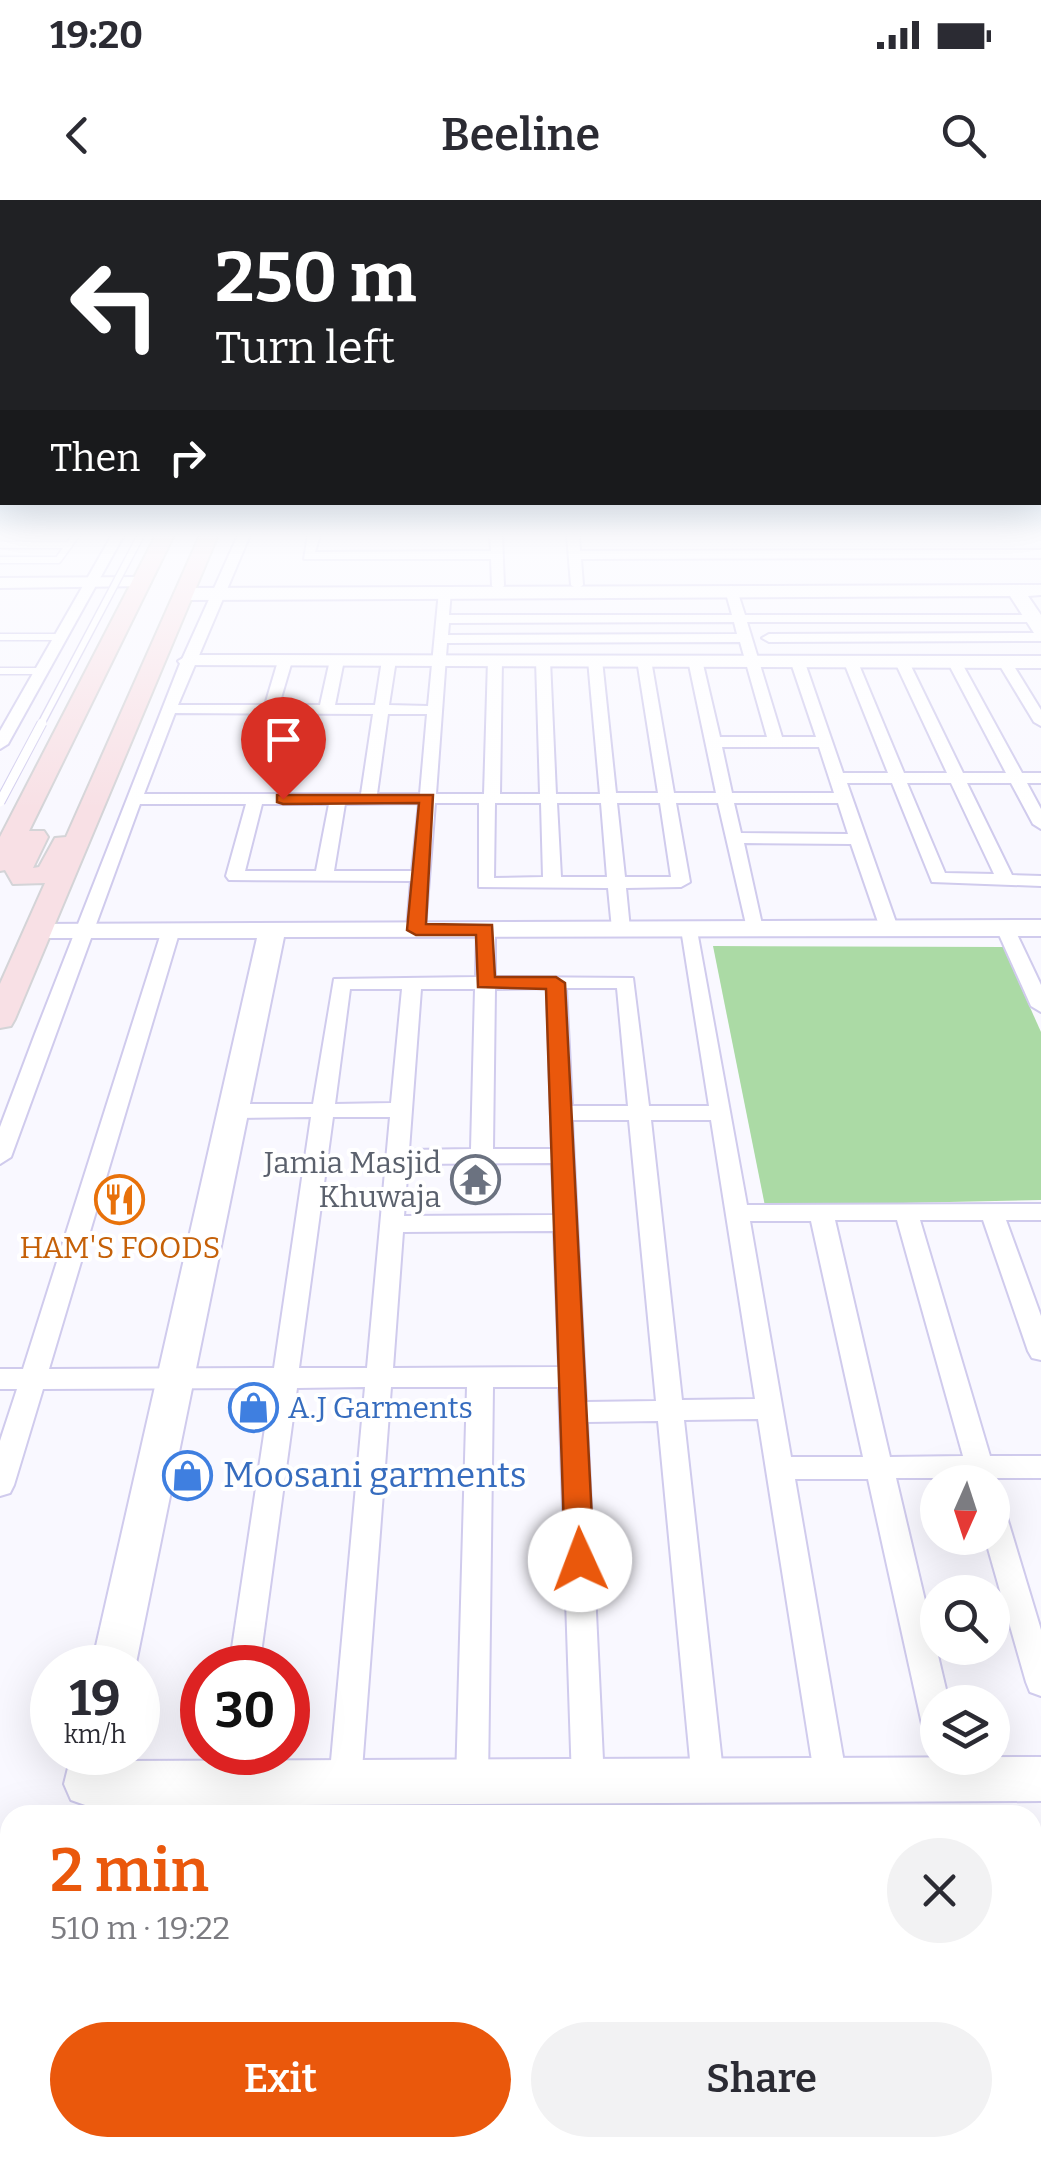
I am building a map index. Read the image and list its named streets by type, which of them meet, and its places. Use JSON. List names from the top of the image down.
{
  "places": {
    "temple": ["Jamia Masjid Khuwaja"],
    "restaurant": ["HAM'S FOODS"],
    "shop": ["A.J Garments", "Moosani garments"]
  },
  "north": "bottom",
  "page": {
    "status": "19:20",
    "header": "Beeline",
    "turn": ["250 m", "Turn left"],
    "then": "Then",
    "speed": "19 km/h",
    "limit": "30",
    "heading": ["2 min", "510 m · 19:22"],
    "buttons": ["Exit", "Share"]
  }
}
